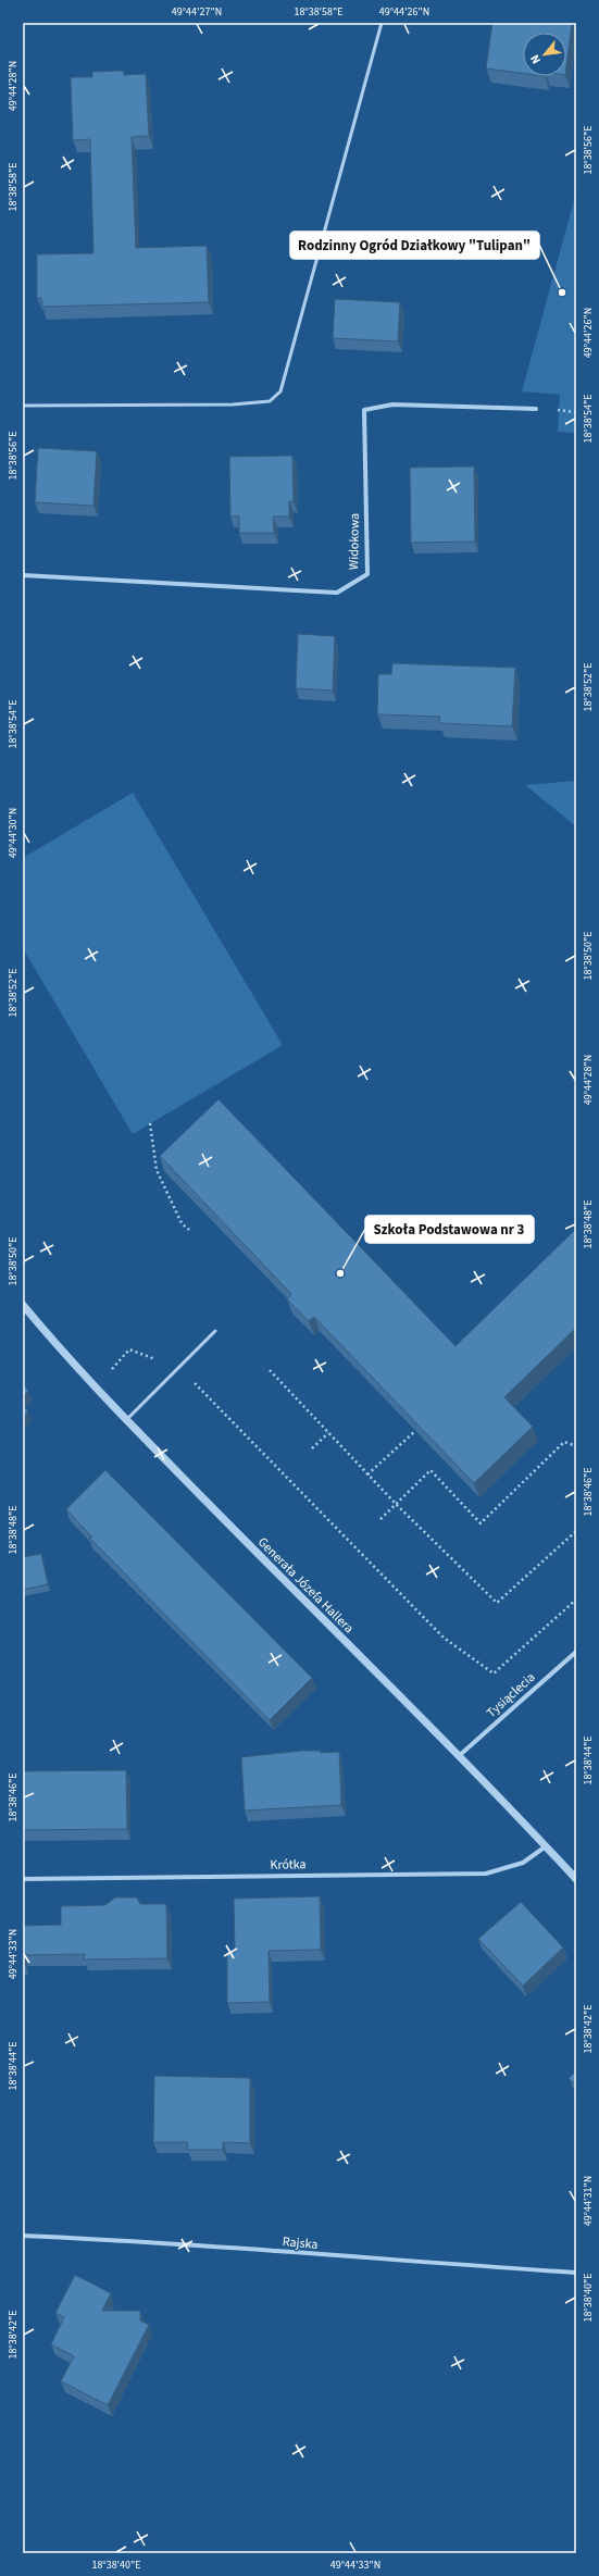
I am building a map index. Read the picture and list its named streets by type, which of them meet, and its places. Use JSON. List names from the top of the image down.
{
  "streets": {
    "street": [
      "Widokowa",
      "Generała Józefa Hallera",
      "Tysiąclecia",
      "Krótka",
      "Rajska"
    ]
  },
  "crossings": [
    ["Generała Józefa Hallera", "Tysiąclecia"],
    ["Generała Józefa Hallera", "Krótka"]
  ],
  "places": ["Rodzinny Ogród Działkowy \"Tulipan\"", "Szkoła Podstawowa nr 3"],
  "north": "bottom left",
  "coordinates": [
    "49°44'27\"N",
    "18°38'58\"E",
    "49°44'26\"N",
    "49°44'28\"N",
    "18°38'56\"E",
    "18°38'54\"E",
    "18°38'52\"E",
    "49°44'30\"N",
    "18°38'50\"E",
    "18°38'48\"E",
    "18°38'46\"E",
    "18°38'44\"E",
    "49°44'33\"N",
    "18°38'42\"E",
    "49°44'31\"N",
    "18°38'40\"E"
  ]
}
